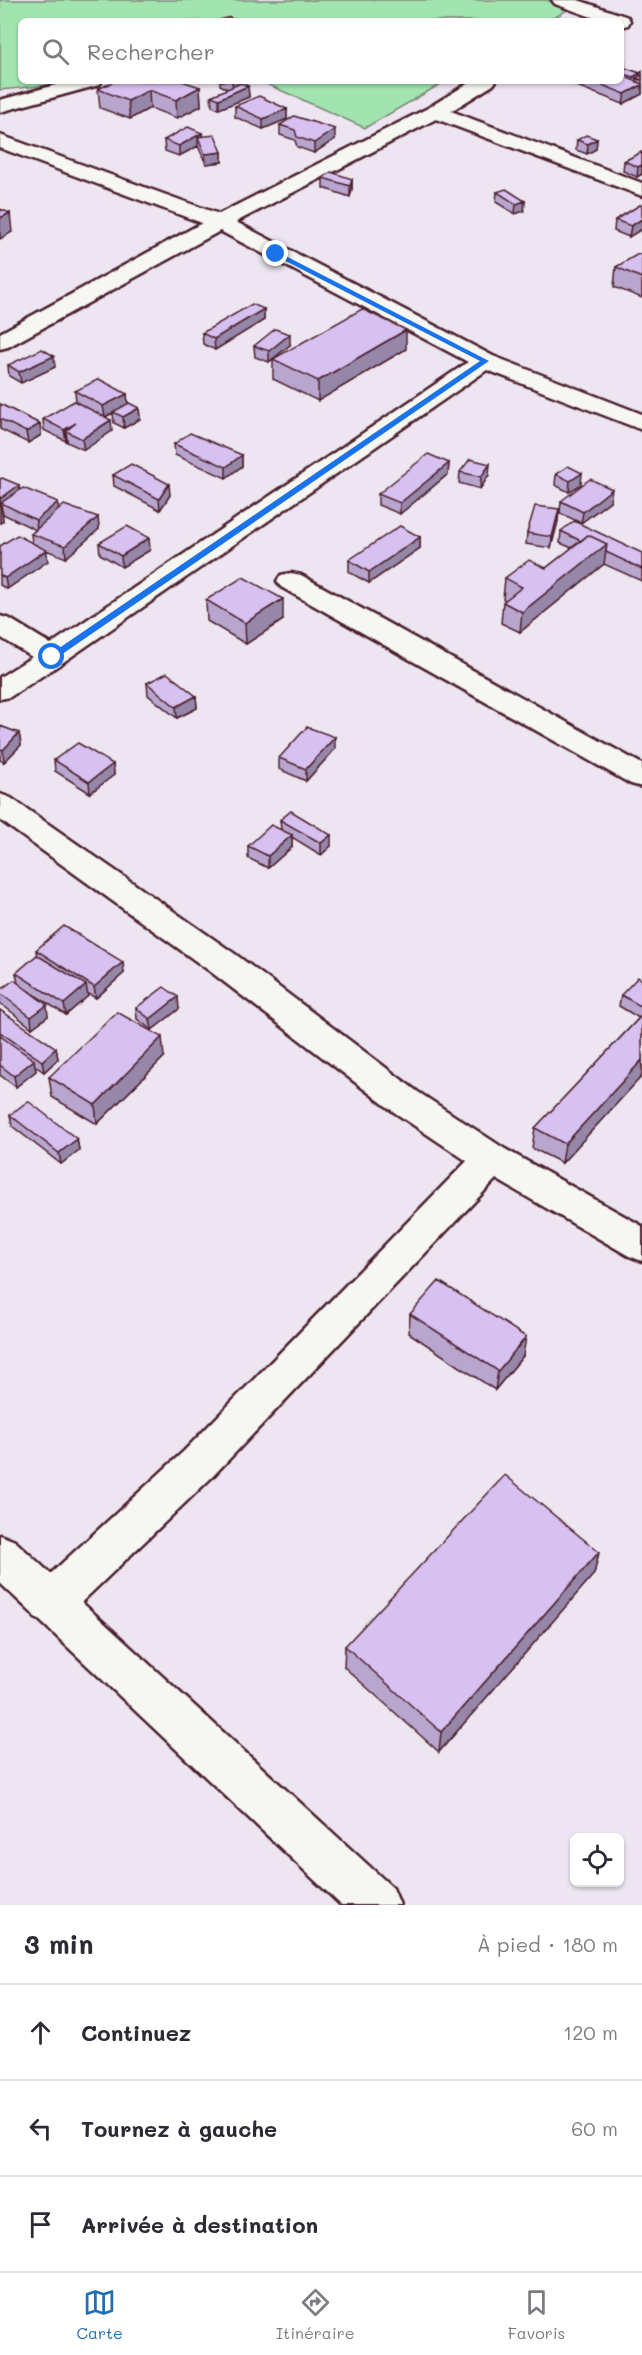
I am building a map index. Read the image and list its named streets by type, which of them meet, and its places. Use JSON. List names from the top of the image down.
{
  "page": {
    "search": "Rechercher",
    "heading": ["3 min", "À pied · 180 m"],
    "list": [
      ["Continuez", "120 m"],
      ["Tournez à gauche", "60 m"],
      "Arrivée à destination"
    ],
    "nav": ["Carte", "Itinéraire", "Favoris"]
  }
}
